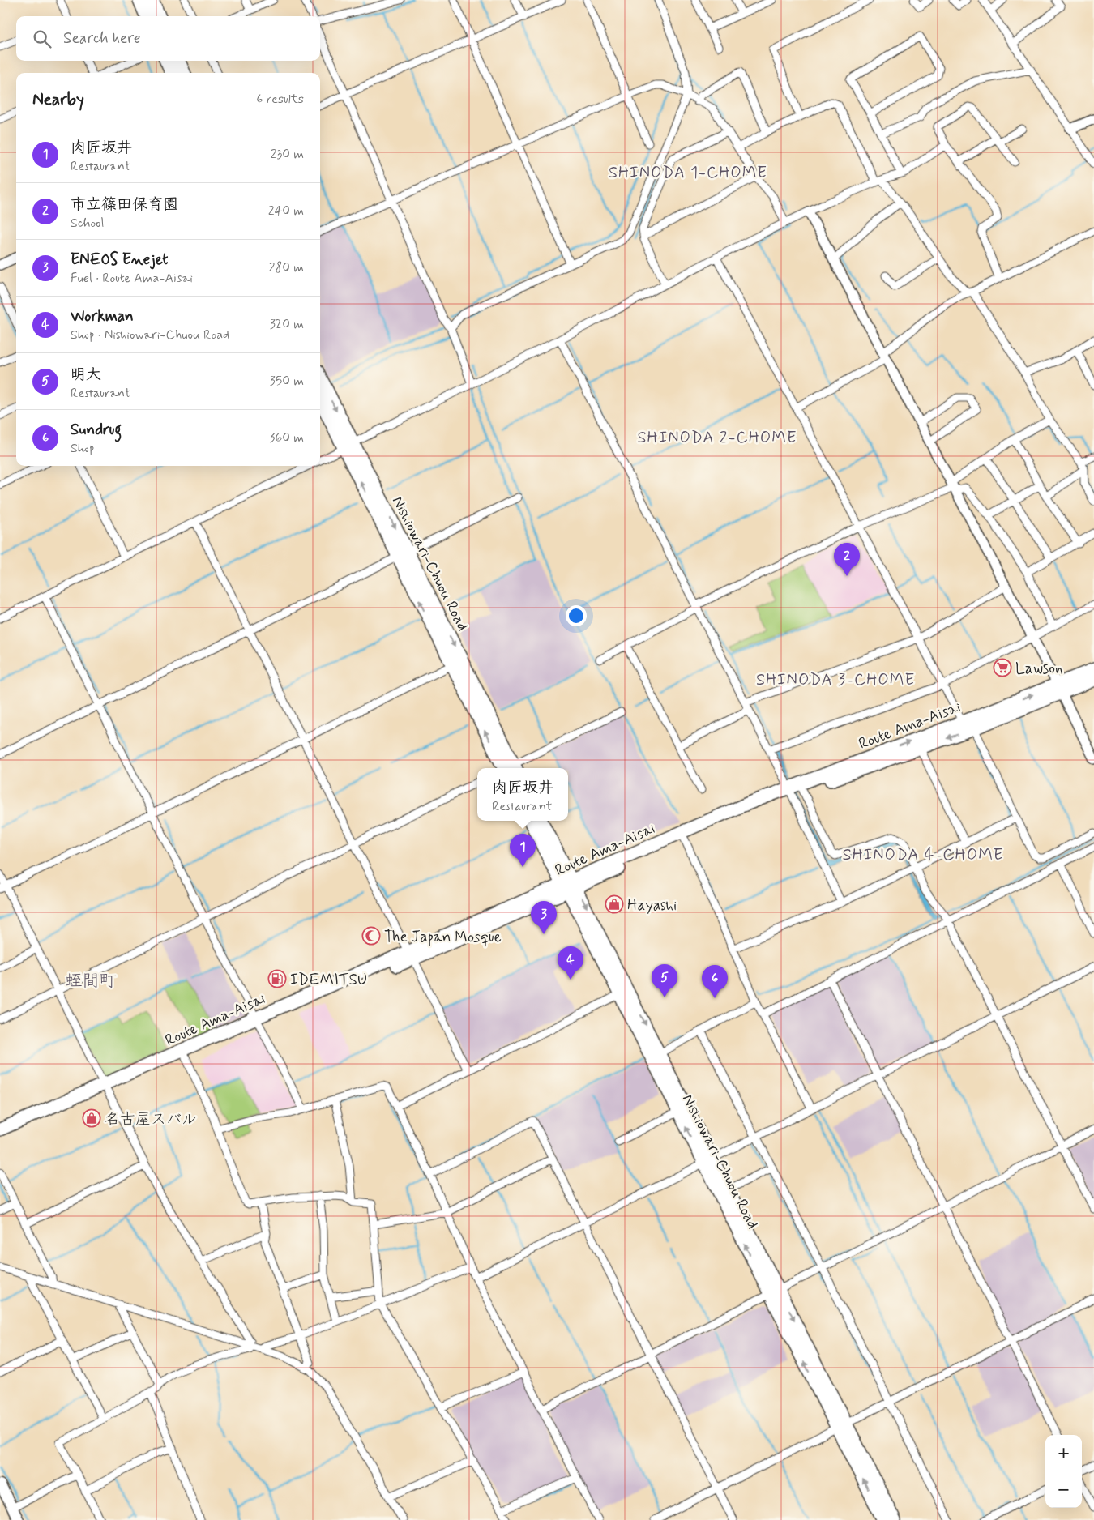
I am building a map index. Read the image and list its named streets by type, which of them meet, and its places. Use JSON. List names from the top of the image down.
{
  "streets": {
    "main road": ["Nishiowari-Chuou Road", "Route Ama-Aisai"]
  },
  "crossings": [
    ["Nishiowari-Chuou Road", "Route Ama-Aisai"]
  ],
  "districts": [
    "SHINODA 1-CHOME",
    "SHINODA 2-CHOME",
    "SHINODA 3-CHOME",
    "SHINODA 4-CHOME",
    "蛭間町"
  ],
  "places": {
    "supermarket": ["Lawson"],
    "shop": ["Hayashi", "名古屋スバル"],
    "mosque": ["The Japan Mosque"],
    "fuel station": ["IDEMITSU"]
  },
  "page": {
    "search": "Search here",
    "heading": ["Nearby", "6 results"],
    "list": [
      {
        "mark": "1",
        "name": "肉匠坂井",
        "note": "Restaurant",
        "value": "230 m"
      },
      {
        "mark": "2",
        "name": "市立篠田保育園",
        "note": "School",
        "value": "240 m"
      },
      {
        "mark": "3",
        "name": "ENEOS Enejet",
        "note": "Fuel · Route Ama-Aisai",
        "value": "280 m"
      },
      {
        "mark": "4",
        "name": "Workman",
        "note": "Shop · Nishiowari-Chuou Road",
        "value": "320 m"
      },
      {
        "mark": "5",
        "name": "明大",
        "note": "Restaurant",
        "value": "350 m"
      },
      {
        "mark": "6",
        "name": "Sundrug",
        "note": "Shop",
        "value": "360 m"
      }
    ],
    "pins": [
      "2",
      "1",
      "3",
      "4",
      "5",
      "6"
    ],
    "popup": ["肉匠坂井", "Restaurant"],
    "map_buttons": ["+", "−"]
  }
}
